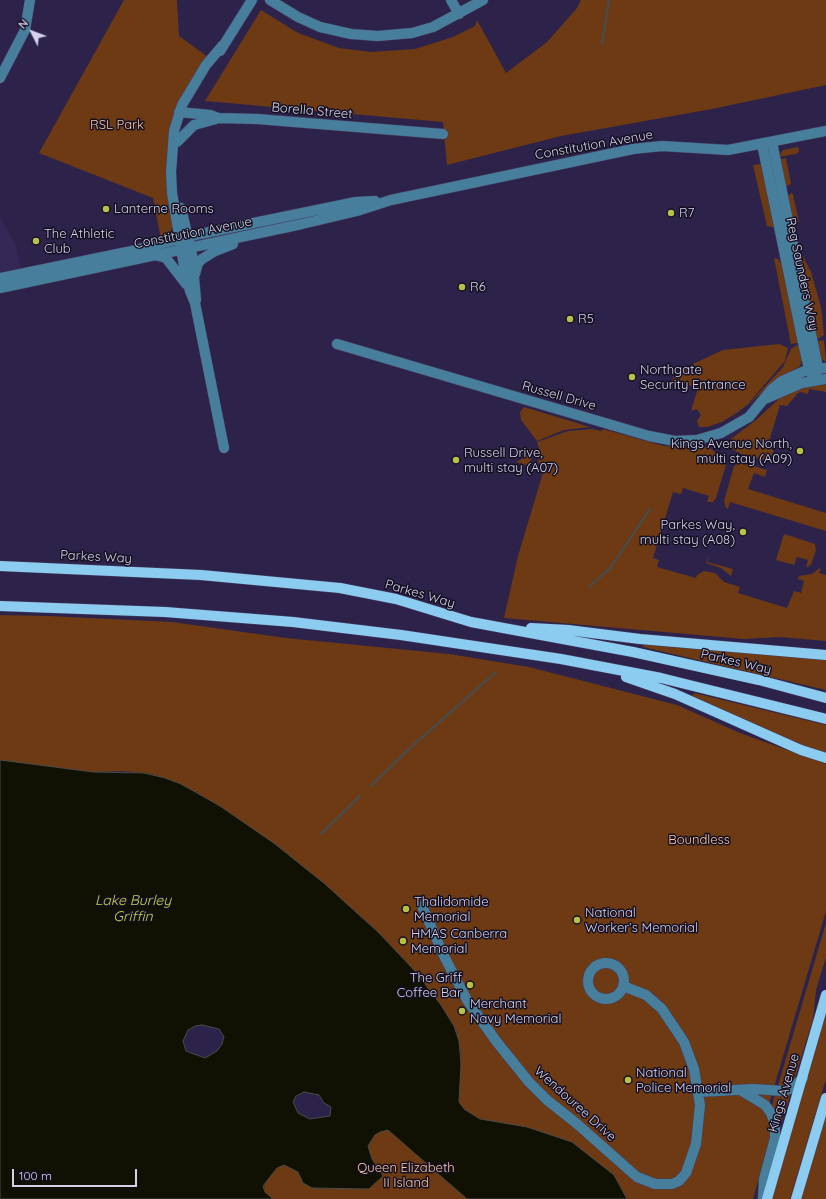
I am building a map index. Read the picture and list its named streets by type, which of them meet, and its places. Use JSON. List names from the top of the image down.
{
  "streets": {
    "main road": ["Parkes Way", "Kings Avenue"],
    "street": [
      "Borella Street",
      "Constitution Avenue",
      "Reg Saunders Way",
      "Russell Drive",
      "Wendouree Drive"
    ]
  },
  "crossings": [
    ["Constitution Avenue", "Reg Saunders Way"],
    ["Reg Saunders Way", "Russell Drive"]
  ],
  "water": ["Lake Burley Griffin"],
  "parks": ["RSL Park", "Boundless", "Queen Elizabeth II Island"],
  "places": [
    "Lanterne Rooms",
    "R7",
    "The Athletic Club",
    "R6",
    "R5",
    "Northgate Security Entrance",
    "Kings Avenue North, multi stay (A09)",
    "Russell Drive, multi stay (A07)",
    "Parkes Way, multi stay (A08)",
    "Thalidomide Memorial",
    "National Worker’s Memorial",
    "HMAS Canberra Memorial",
    "The Griff Coffee Bar",
    "Merchant Navy Memorial",
    "National Police Memorial"
  ],
  "scale_bar": "100 m",
  "north": "top left"
}
